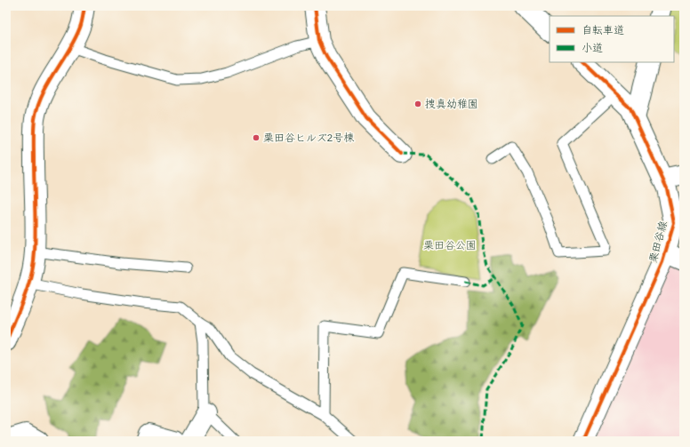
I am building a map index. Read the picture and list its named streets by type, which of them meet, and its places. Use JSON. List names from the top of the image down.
{
  "streets": {
    "street": ["栗田谷線"]
  },
  "parks": ["栗田谷公園"],
  "places": ["捜真幼稚園", "栗田谷ヒルズ2号棟"],
  "legend": ["自転車道", "小道"]
}
